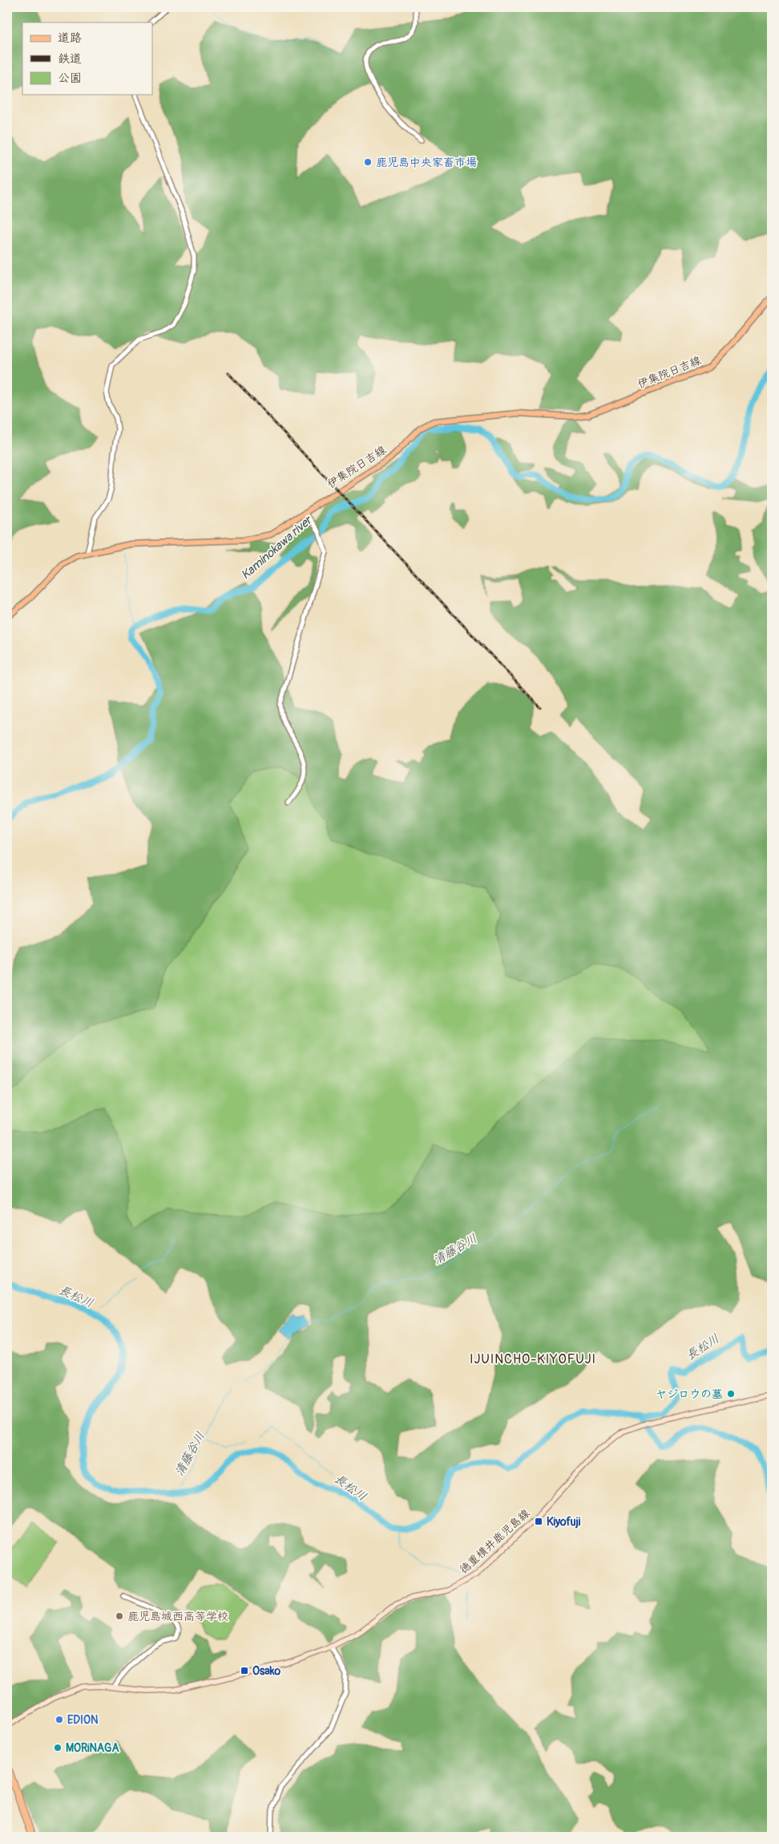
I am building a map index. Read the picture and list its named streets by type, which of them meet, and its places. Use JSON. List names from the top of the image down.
{
  "streets": {
    "main road": ["伊集院日吉線", "徳重横井鹿児島線"]
  },
  "districts": ["IJUINCHO-KIYOFUJI"],
  "water": ["Kaminokawa river", "清藤谷川", "長松川"],
  "places": {
    "other": [
      "鹿児島中央家畜市場",
      "ヤジロウの墓",
      "鹿児島城西高等学校",
      "EDION",
      "MORiNAGA"
    ],
    "transit": ["Kiyofuji", "Osako"]
  },
  "legend": ["道路", "鉄道", "公園"]
}
